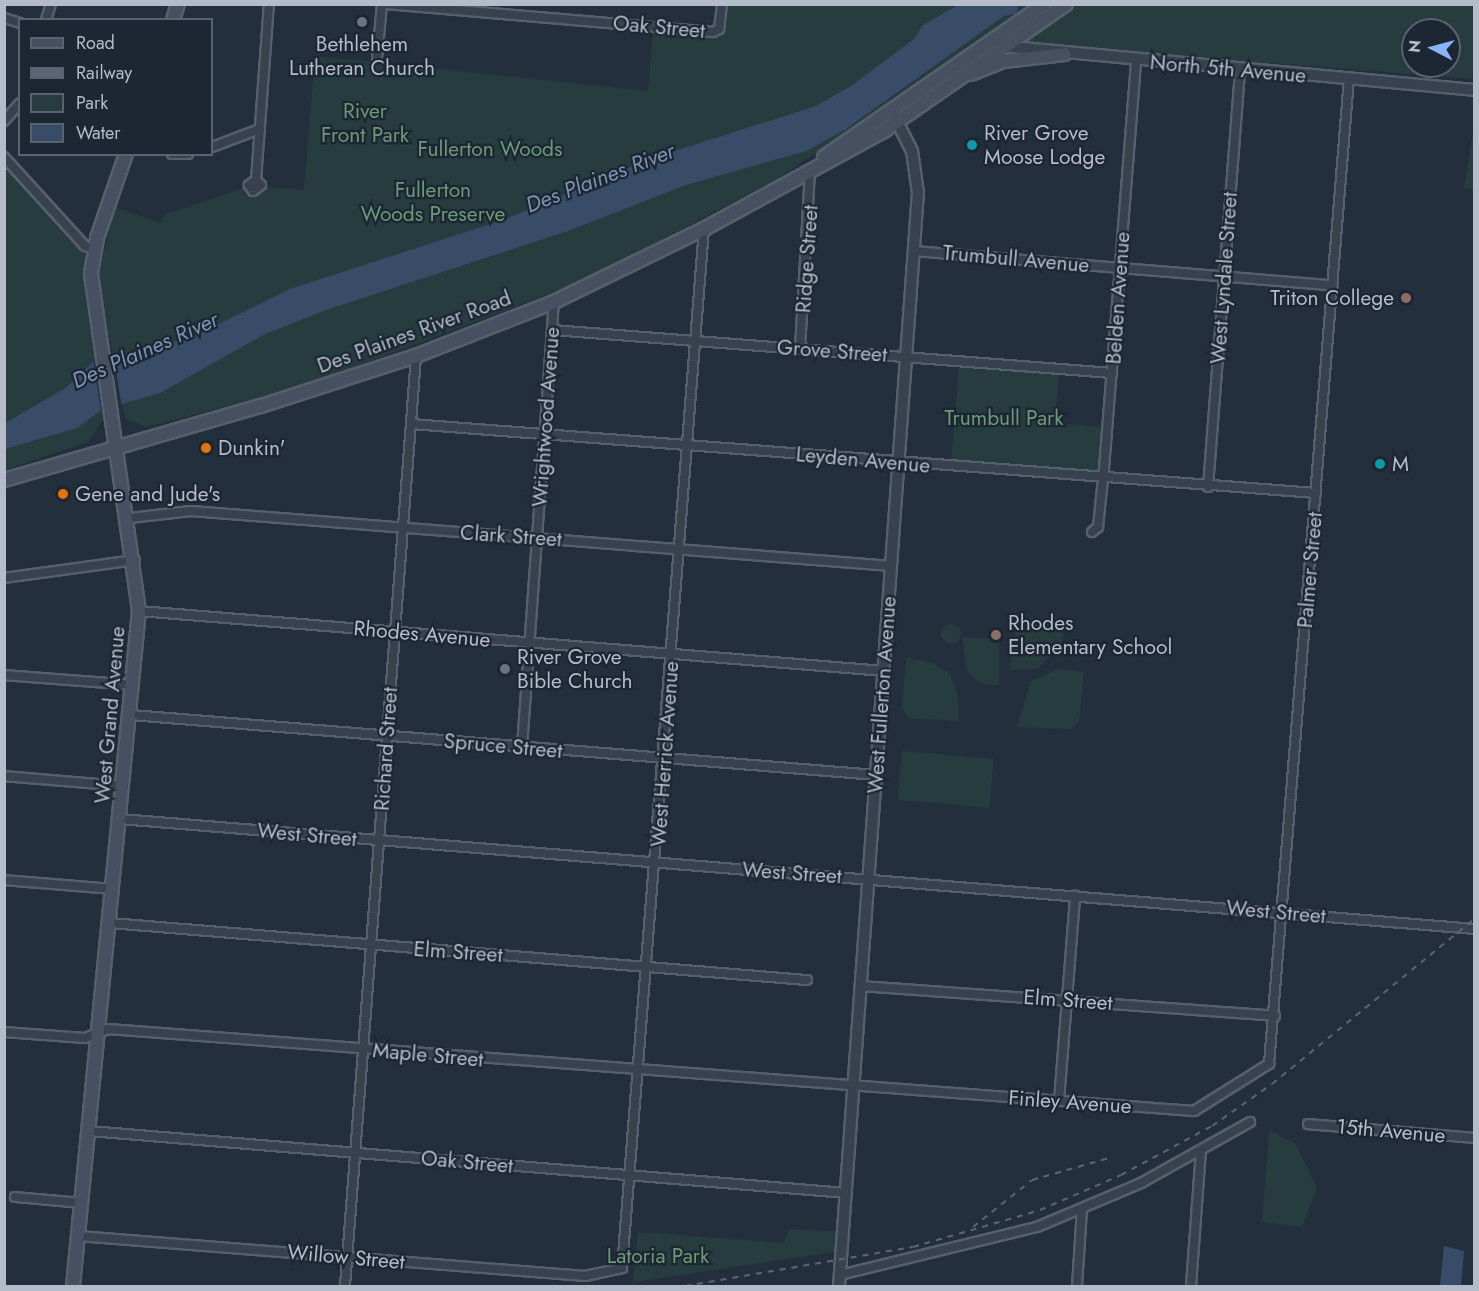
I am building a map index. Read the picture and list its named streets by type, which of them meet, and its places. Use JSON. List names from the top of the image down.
{
  "streets": {
    "main road": ["Des Plaines River Road", "West Grand Avenue"],
    "street": [
      "Oak Street",
      "North 5th Avenue",
      "Ridge Street",
      "Trumbull Avenue",
      "West Lyndale Street",
      "Belden Avenue",
      "Grove Street",
      "Wrightwood Avenue",
      "Leyden Avenue",
      "Clark Street",
      "Palmer Street",
      "Rhodes Avenue",
      "West Fullerton Avenue",
      "Spruce Street",
      "Richard Street",
      "West Herrick Avenue",
      "West Street",
      "Elm Street",
      "Maple Street",
      "Finley Avenue",
      "15th Avenue",
      "Willow Street"
    ]
  },
  "crossings": [
    ["Oak Street", "West Fullerton Avenue"],
    ["Oak Street", "West Grand Avenue"],
    ["Oak Street", "Richard Street"],
    ["Oak Street", "West Herrick Avenue"],
    ["North 5th Avenue", "West Lyndale Street"],
    ["North 5th Avenue", "Belden Avenue"],
    ["North 5th Avenue", "Des Plaines River Road"],
    ["North 5th Avenue", "Palmer Street"],
    ["Ridge Street", "Des Plaines River Road"],
    ["Ridge Street", "Grove Street"],
    ["Trumbull Avenue", "West Lyndale Street"],
    ["Trumbull Avenue", "Belden Avenue"],
    ["Trumbull Avenue", "Palmer Street"],
    ["Trumbull Avenue", "West Fullerton Avenue"],
    ["West Lyndale Street", "Leyden Avenue"],
    ["Belden Avenue", "Grove Street"],
    ["Belden Avenue", "Leyden Avenue"],
    ["Des Plaines River Road", "Wrightwood Avenue"],
    ["Des Plaines River Road", "West Fullerton Avenue"],
    ["Des Plaines River Road", "West Grand Avenue"],
    ["Des Plaines River Road", "Richard Street"],
    ["Des Plaines River Road", "West Herrick Avenue"],
    ["Grove Street", "Wrightwood Avenue"],
    ["Grove Street", "West Fullerton Avenue"],
    ["Grove Street", "West Herrick Avenue"],
    ["Wrightwood Avenue", "Leyden Avenue"],
    ["Wrightwood Avenue", "Clark Street"],
    ["Wrightwood Avenue", "Rhodes Avenue"],
    ["Wrightwood Avenue", "Spruce Street"],
    ["Leyden Avenue", "Palmer Street"],
    ["Leyden Avenue", "West Fullerton Avenue"],
    ["Leyden Avenue", "Richard Street"],
    ["Leyden Avenue", "West Herrick Avenue"],
    ["Clark Street", "West Fullerton Avenue"],
    ["Clark Street", "West Grand Avenue"],
    ["Clark Street", "Richard Street"],
    ["Clark Street", "West Herrick Avenue"],
    ["Palmer Street", "West Street"],
    ["Palmer Street", "Elm Street"],
    ["Palmer Street", "Finley Avenue"],
    ["Rhodes Avenue", "West Fullerton Avenue"],
    ["Rhodes Avenue", "West Grand Avenue"],
    ["Rhodes Avenue", "Richard Street"],
    ["Rhodes Avenue", "West Herrick Avenue"],
    ["West Fullerton Avenue", "Spruce Street"],
    ["West Fullerton Avenue", "West Street"],
    ["West Fullerton Avenue", "Elm Street"],
    ["West Fullerton Avenue", "Maple Street"],
    ["West Fullerton Avenue", "Finley Avenue"],
    ["West Grand Avenue", "Spruce Street"],
    ["West Grand Avenue", "West Street"],
    ["West Grand Avenue", "Elm Street"],
    ["West Grand Avenue", "Maple Street"],
    ["West Grand Avenue", "Willow Street"],
    ["Spruce Street", "Richard Street"],
    ["Spruce Street", "West Herrick Avenue"],
    ["Richard Street", "West Street"],
    ["Richard Street", "Elm Street"],
    ["Richard Street", "Maple Street"],
    ["Richard Street", "Willow Street"],
    ["West Herrick Avenue", "West Street"],
    ["West Herrick Avenue", "Elm Street"],
    ["West Herrick Avenue", "Maple Street"],
    ["West Herrick Avenue", "Willow Street"],
    ["Maple Street", "Finley Avenue"]
  ],
  "water": ["Des Plaines River"],
  "parks": [
    "River Front Park",
    "Fullerton Woods",
    "Fullerton Woods Preserve",
    "Trumbull Park",
    "Latoria Park"
  ],
  "places": [
    "Bethlehem Lutheran Church",
    "River Grove Moose Lodge",
    "Triton College",
    "Dunkin'",
    "M",
    "Gene and Jude's",
    "Rhodes Elementary School",
    "River Grove Bible Church"
  ],
  "legend": [
    "Road",
    "Railway",
    "Park",
    "Water"
  ],
  "north": "left"
}
